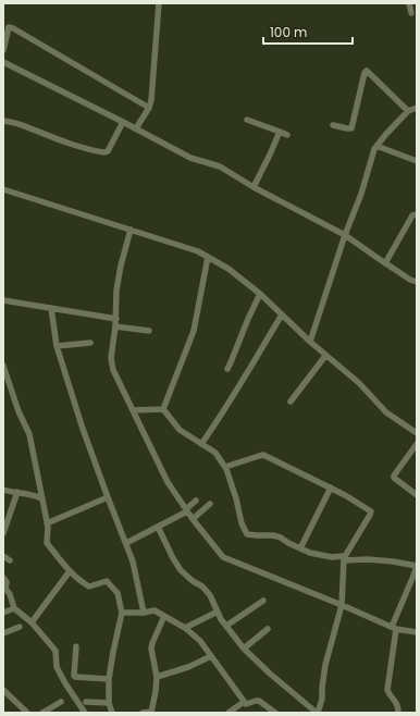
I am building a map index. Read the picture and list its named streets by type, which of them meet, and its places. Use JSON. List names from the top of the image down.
{
  "scale_bar": "100 m"
}
